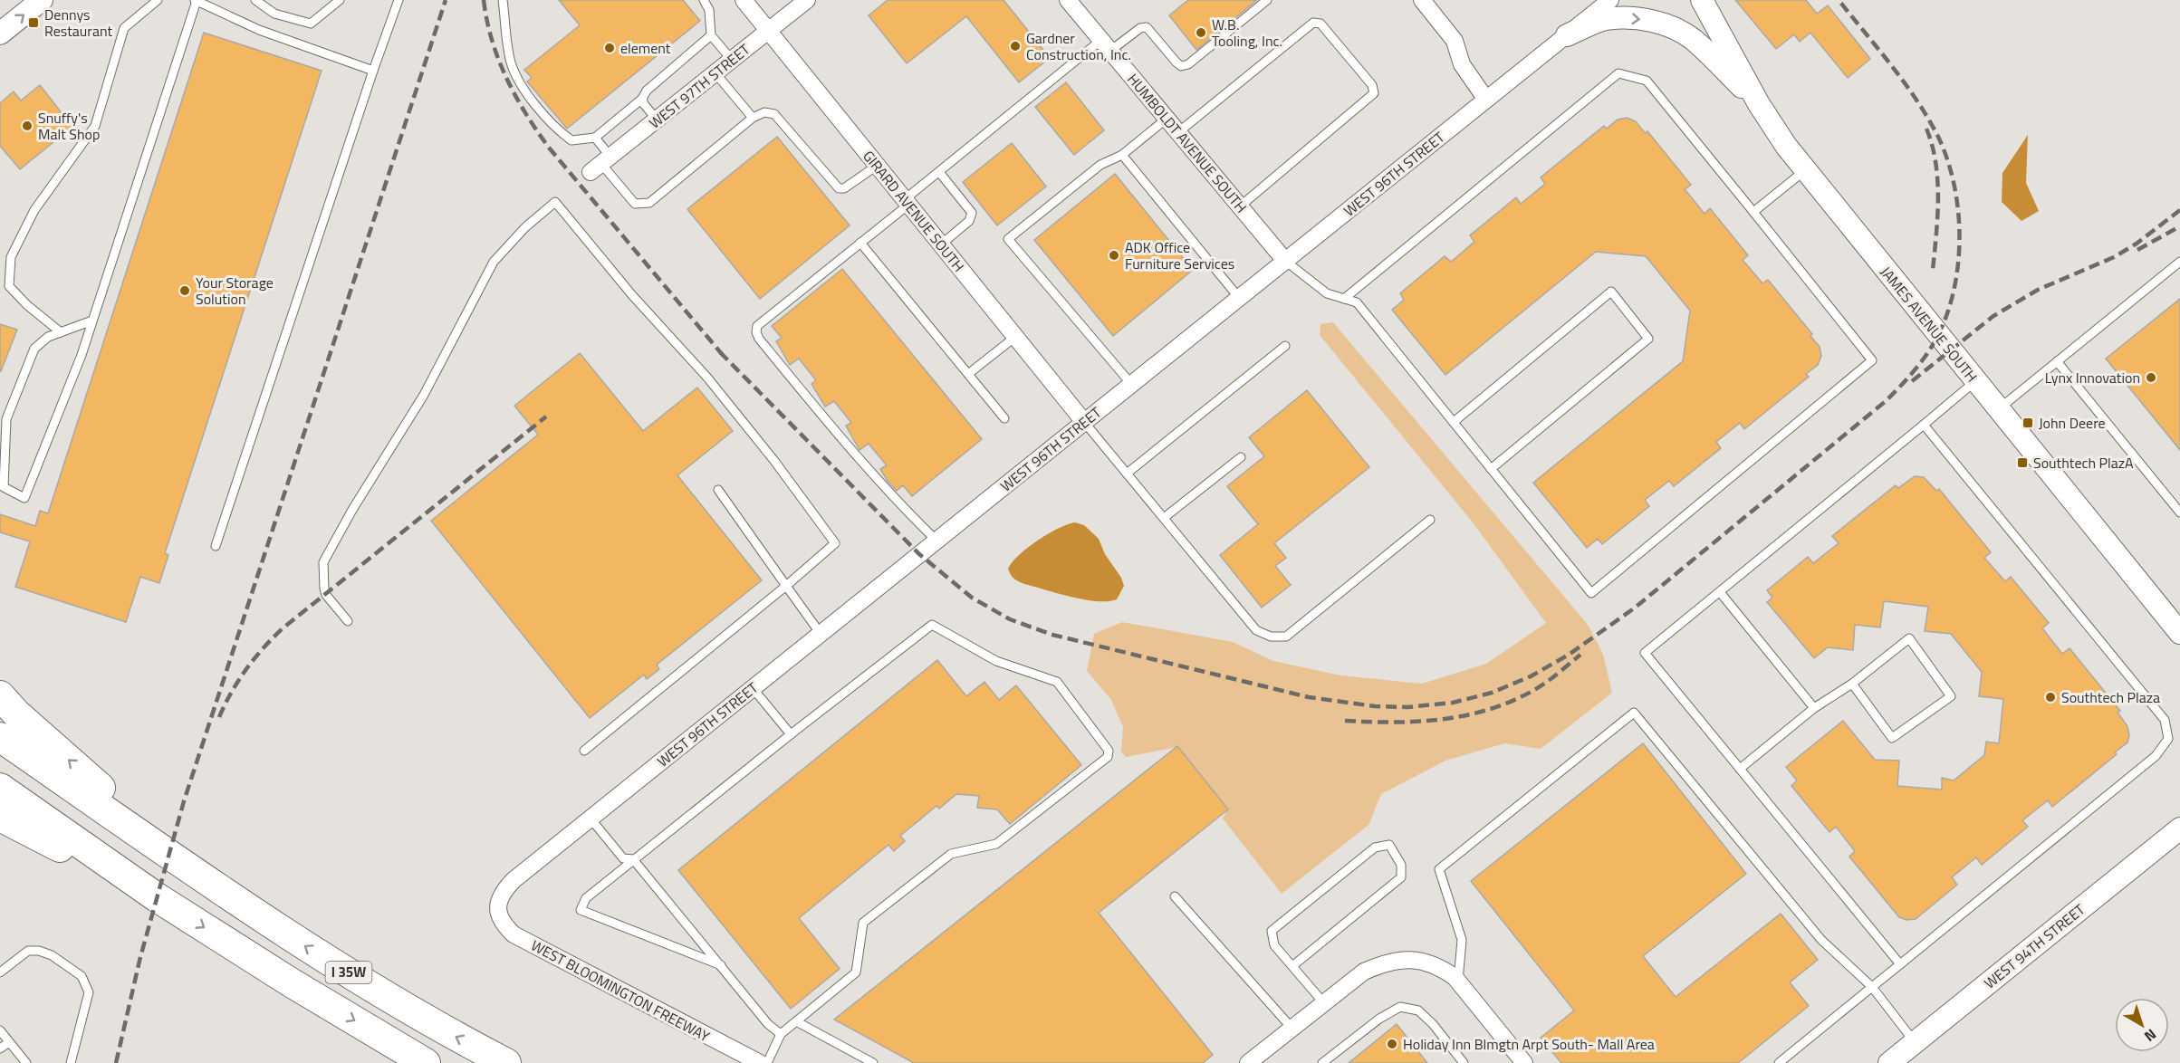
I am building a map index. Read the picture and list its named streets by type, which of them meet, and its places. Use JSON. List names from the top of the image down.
{
  "streets": {
    "highway": ["I 35W"],
    "street": [
      "WEST 97TH STREET",
      "HUMBOLDT AVENUE SOUTH",
      "WEST 96TH STREET",
      "GIRARD AVENUE SOUTH",
      "JAMES AVENUE SOUTH",
      "WEST 94TH STREET",
      "WEST BLOOMINGTON FREEWAY"
    ]
  },
  "crossings": [
    ["WEST 97TH STREET", "GIRARD AVENUE SOUTH"],
    ["HUMBOLDT AVENUE SOUTH", "WEST 96TH STREET"],
    ["WEST 96TH STREET", "GIRARD AVENUE SOUTH"],
    ["WEST 96TH STREET", "WEST BLOOMINGTON FREEWAY"]
  ],
  "places": {
    "transit": ["Dennys Restaurant", "John Deere", "Southtech PlazA"],
    "other": [
      "W.B. Tooling, Inc.",
      "Gardner Construction, Inc.",
      "element",
      "Snuffy's Malt Shop",
      "ADK Office Furniture Services",
      "Your Storage Solution",
      "Lynx Innovation",
      "Southtech Plaza",
      "Holiday Inn Blmgtn Arpt South- Mall Area"
    ]
  },
  "north": "bottom right"
}
